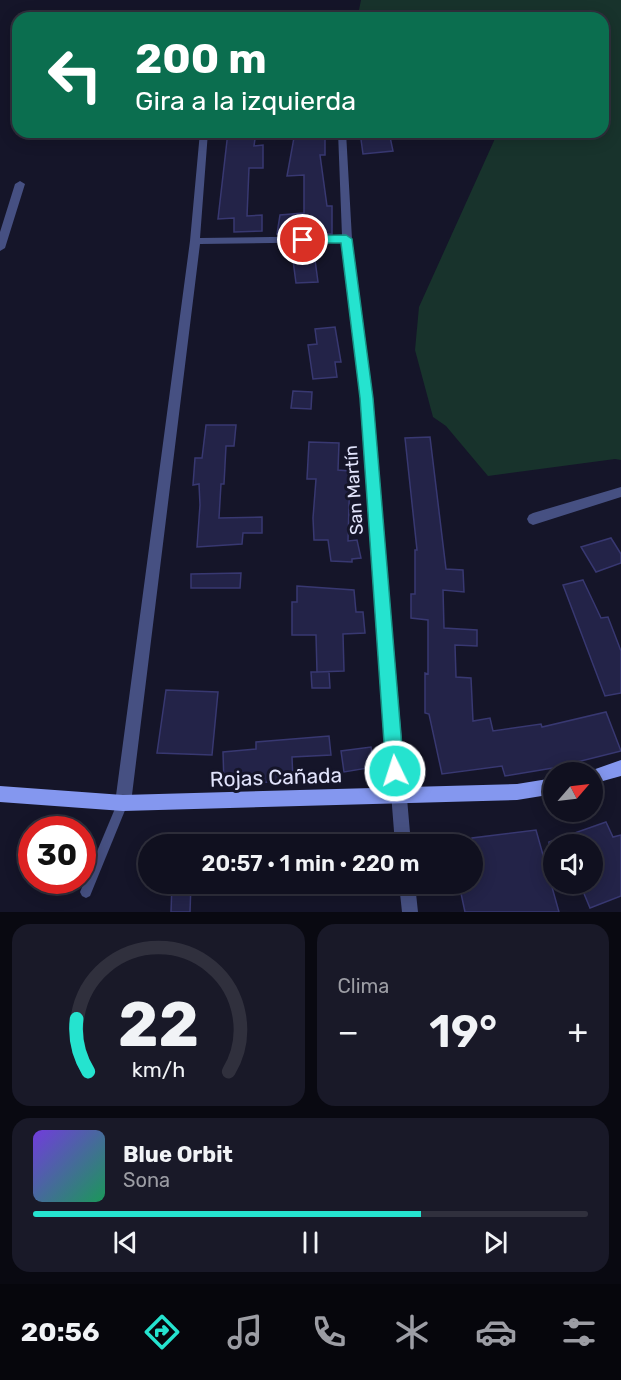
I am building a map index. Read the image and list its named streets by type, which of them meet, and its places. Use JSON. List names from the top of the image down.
{
  "streets": {
    "main road": ["Rojas Cañada"],
    "street": ["San Martín"]
  },
  "crossings": [
    ["San Martín", "Rojas Cañada"]
  ],
  "north": "top right",
  "page": {
    "turn": ["200 m", "Gira a la izquierda"],
    "limit": "30",
    "trip": "20:57 · 1 min · 220 m",
    "tile": "Clima",
    "heat": ["−", "19°", "+"],
    "song": ["Blue Orbit", "Sona"],
    "tabs": "20:56",
    "gauge": ["22", "km/h"]
  }
}
